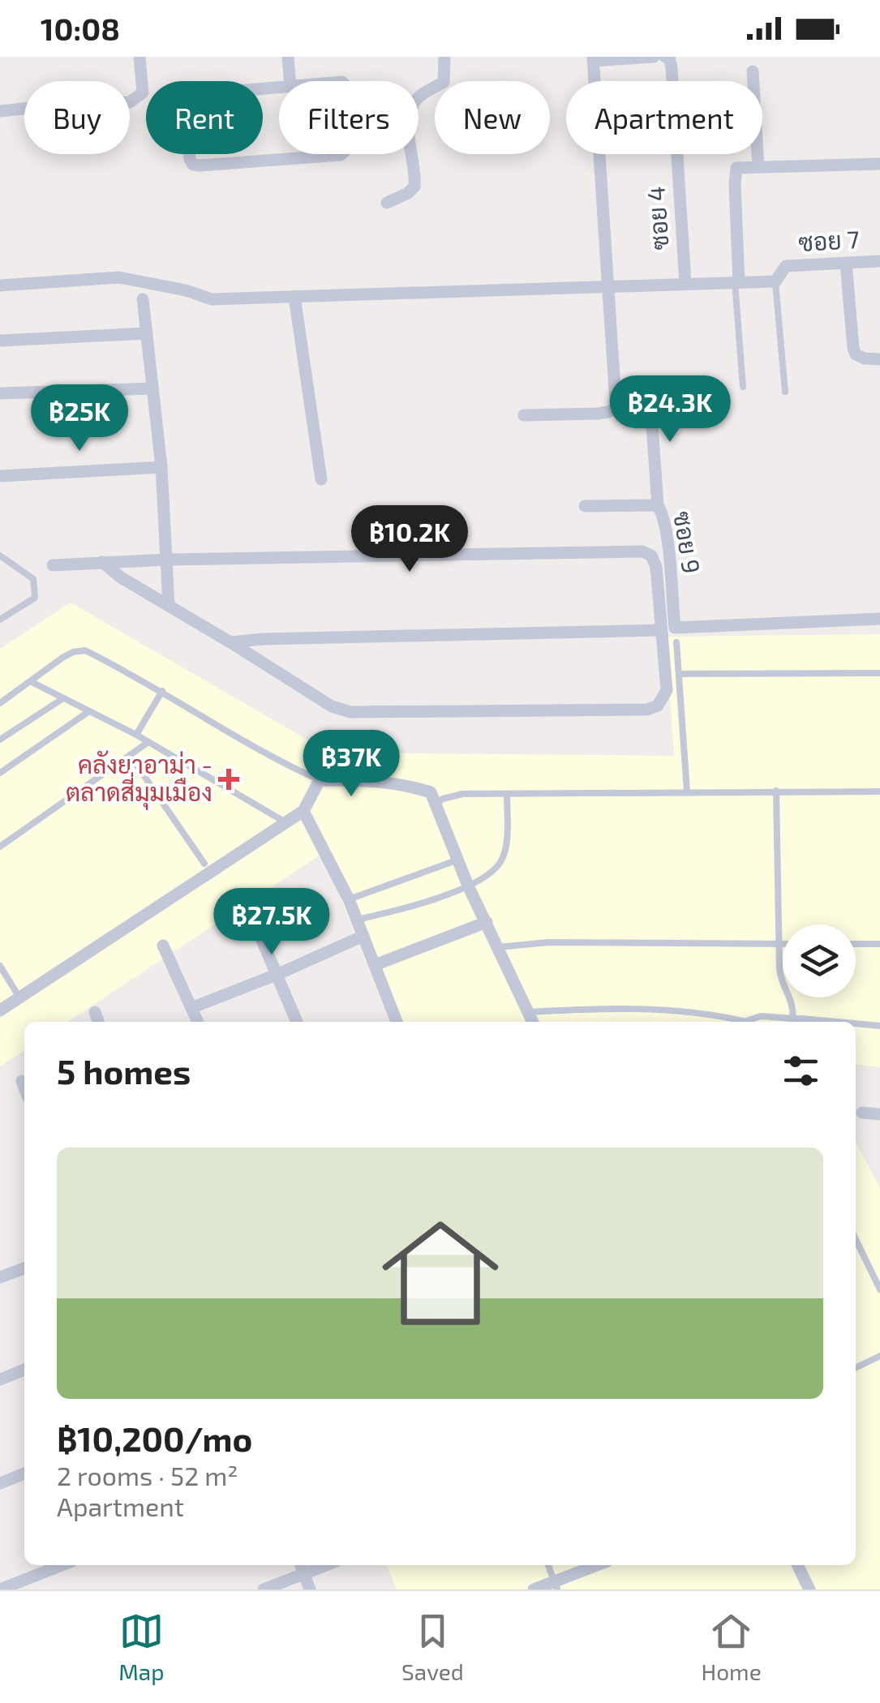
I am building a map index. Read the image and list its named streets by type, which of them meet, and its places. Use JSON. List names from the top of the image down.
{
  "streets": {
    "street": ["ซอย 4", "ซอย 7", "ซอย 9"]
  },
  "crossings": [
    ["ซอย 4", "ซอย 7"]
  ],
  "places": {
    "health": ["คลังยาอาม่า - ตลาดสี่มุมเมือง"]
  },
  "page": {
    "status": "10:08",
    "chip": [
      "Buy",
      "Rent",
      "Filters",
      "New",
      "Apartment"
    ],
    "price": [
      "฿24.3K",
      "฿25K",
      "฿10.2K",
      "฿37K",
      "฿27.5K"
    ],
    "heading": "5 homes",
    "list": [
      {
        "name": "฿10,200/mo",
        "note": "2 rooms · 52 m² · Apartment"
      }
    ],
    "tabs": ["Map", "Saved", "Home"]
  }
}
